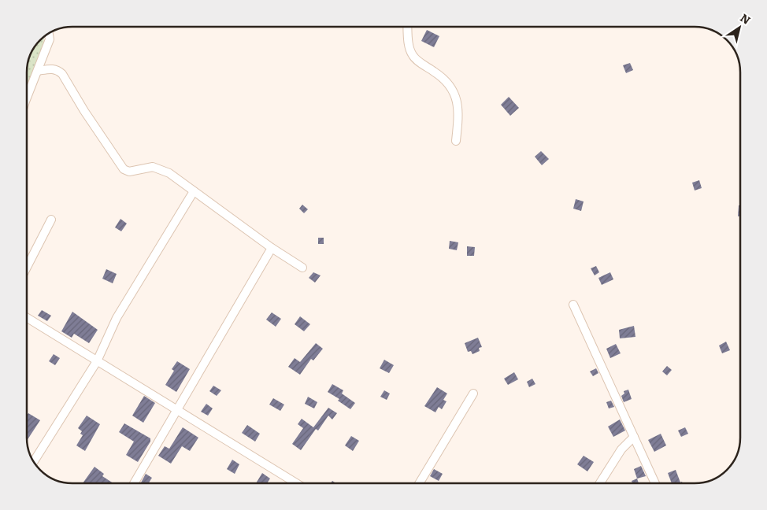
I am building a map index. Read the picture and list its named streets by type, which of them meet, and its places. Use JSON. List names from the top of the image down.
{
  "north": "top right"
}
